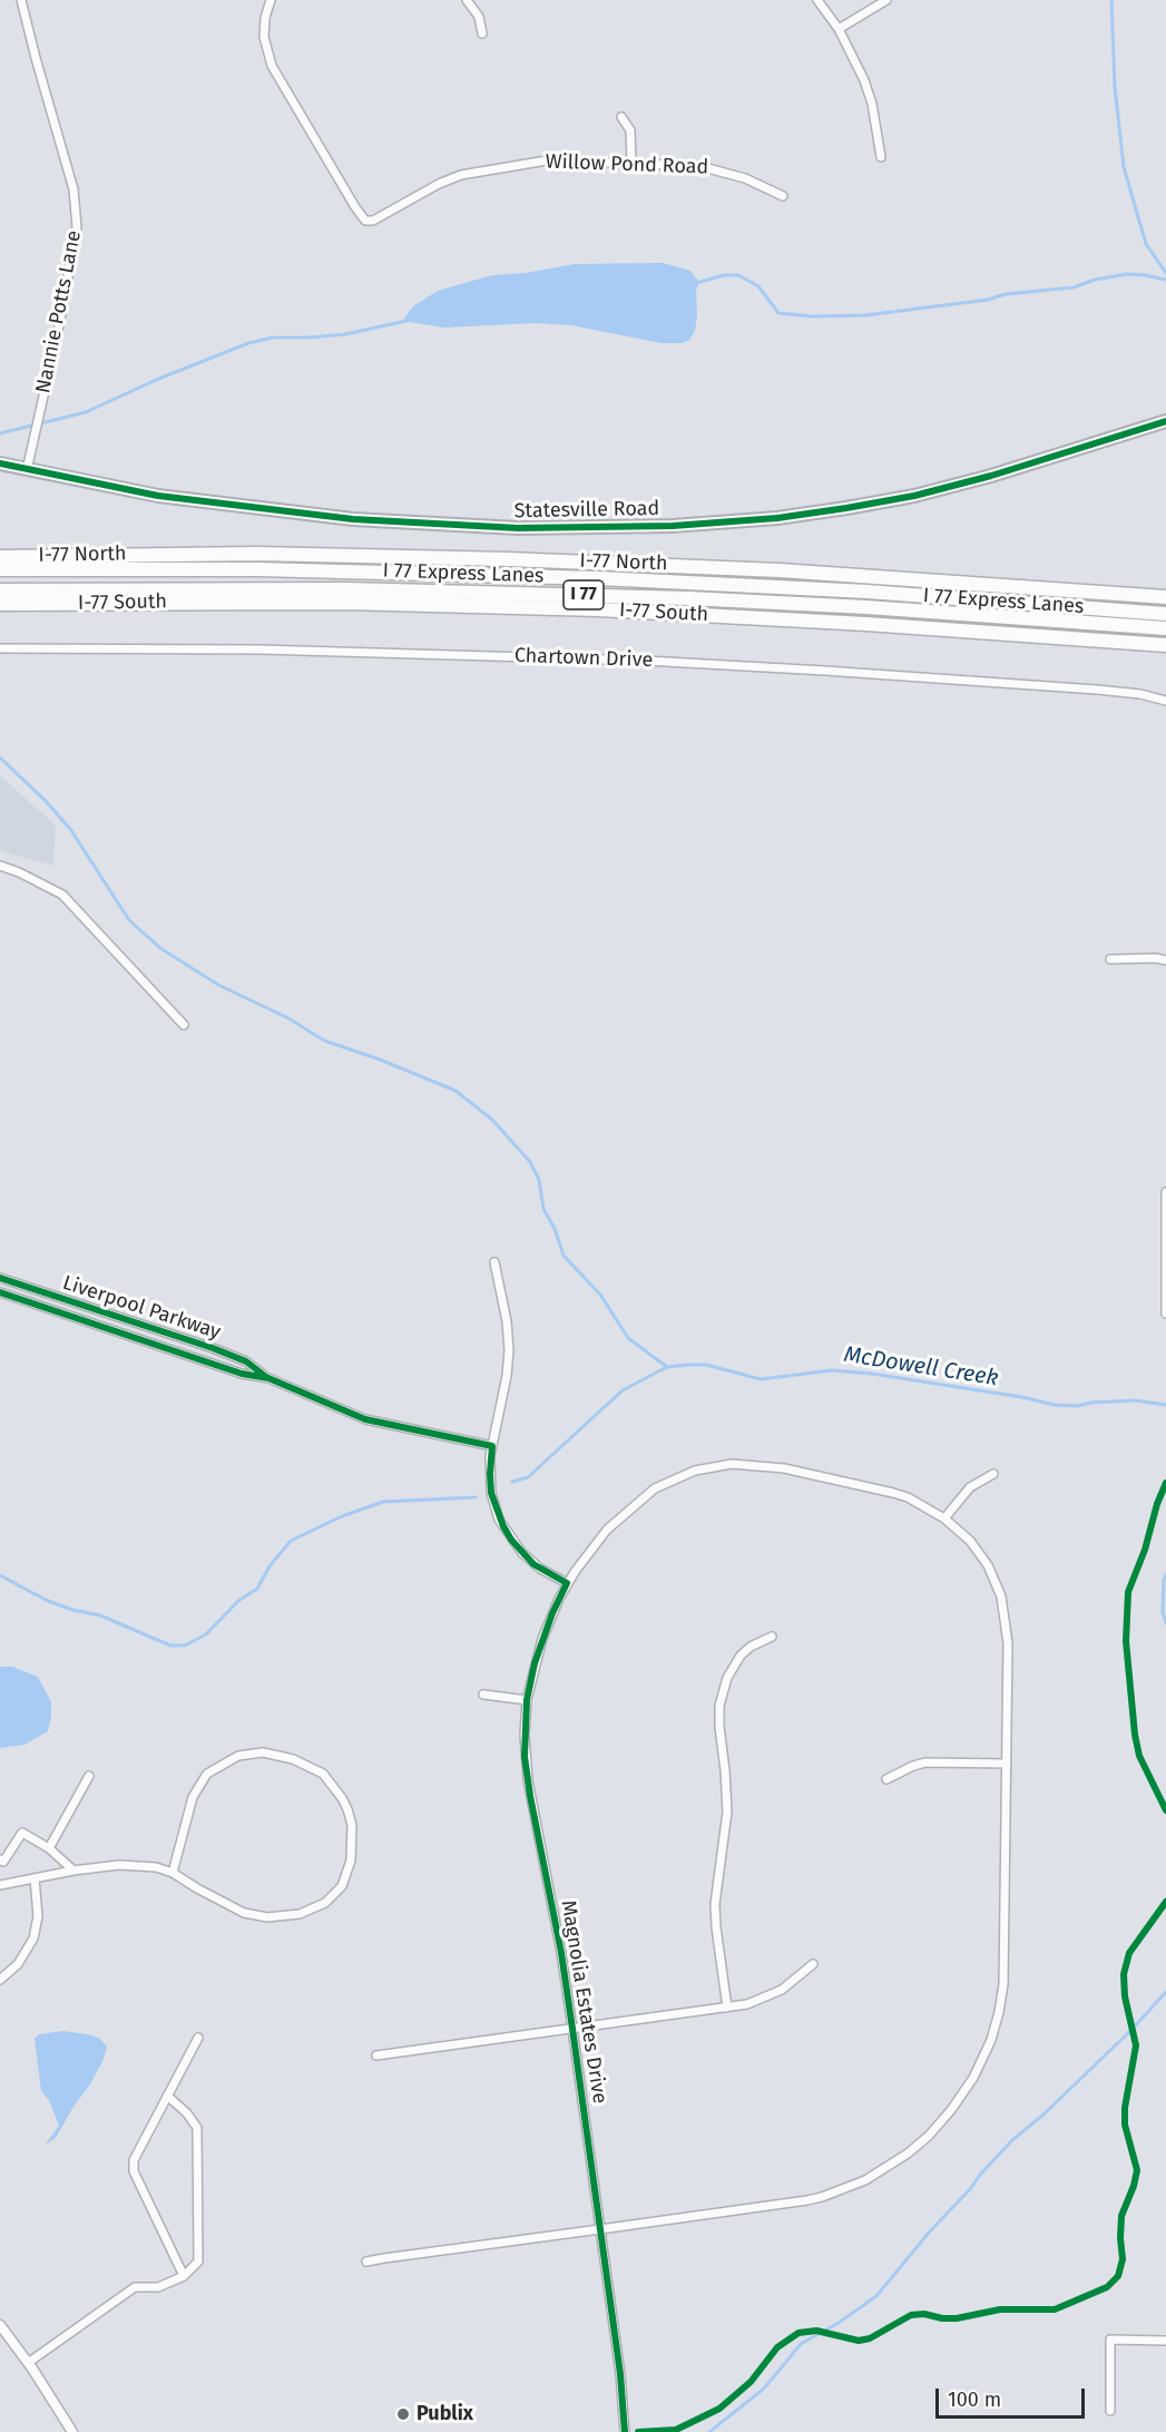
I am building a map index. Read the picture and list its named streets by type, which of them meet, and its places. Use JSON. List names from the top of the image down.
{
  "streets": {
    "highway": [
      "I-77 North",
      "I 77 Express Lanes",
      "I 77",
      "I-77 South"
    ],
    "main road": ["Statesville Road"],
    "street": [
      "Willow Pond Road",
      "Nannie Potts Lane",
      "Chartown Drive",
      "Liverpool Parkway",
      "Magnolia Estates Drive"
    ]
  },
  "crossings": [
    ["Nannie Potts Lane", "Statesville Road"]
  ],
  "water": ["McDowell Creek"],
  "places": ["Publix"],
  "scale_bar": "100 m"
}
